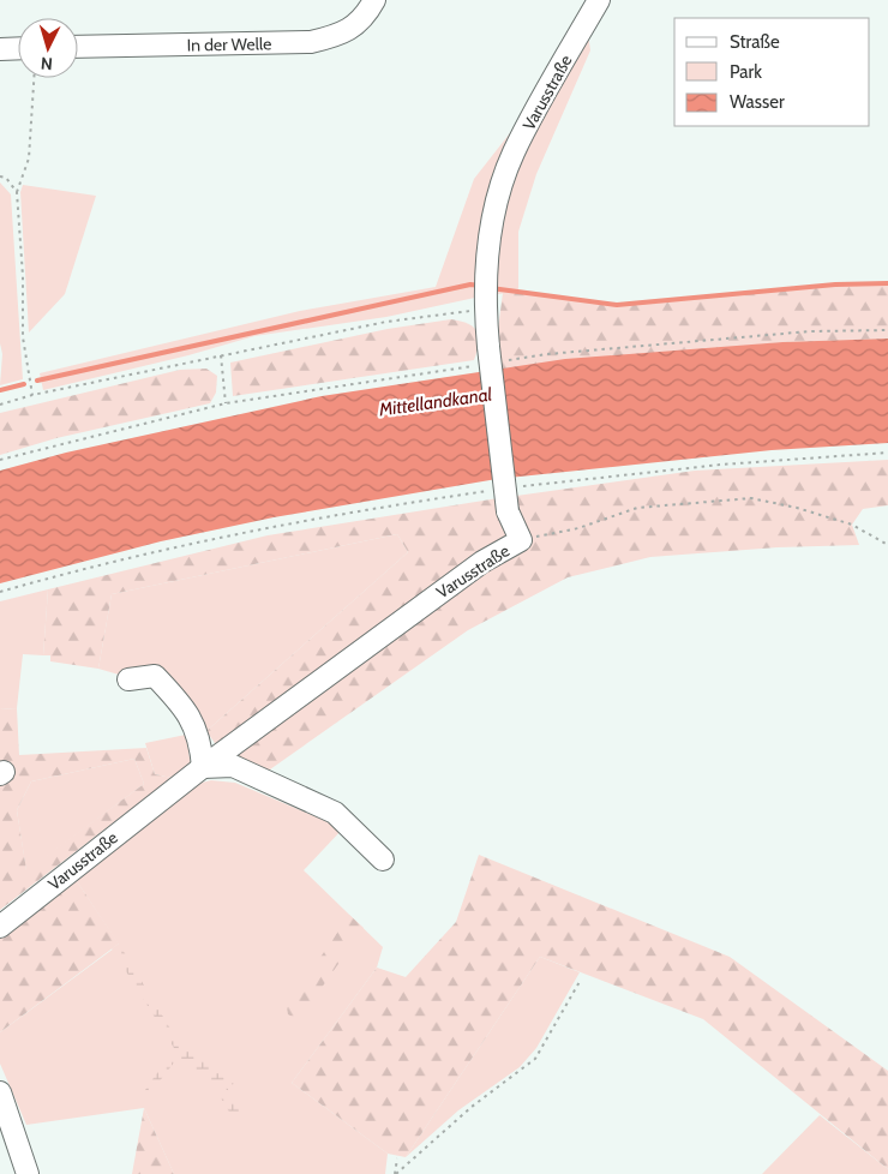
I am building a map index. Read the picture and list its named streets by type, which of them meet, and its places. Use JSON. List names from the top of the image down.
{
  "streets": {
    "street": ["In der Welle", "Varusstraße"]
  },
  "water": ["Mittellandkanal"],
  "legend": ["Straße", "Park", "Wasser"],
  "north": "bottom"
}
